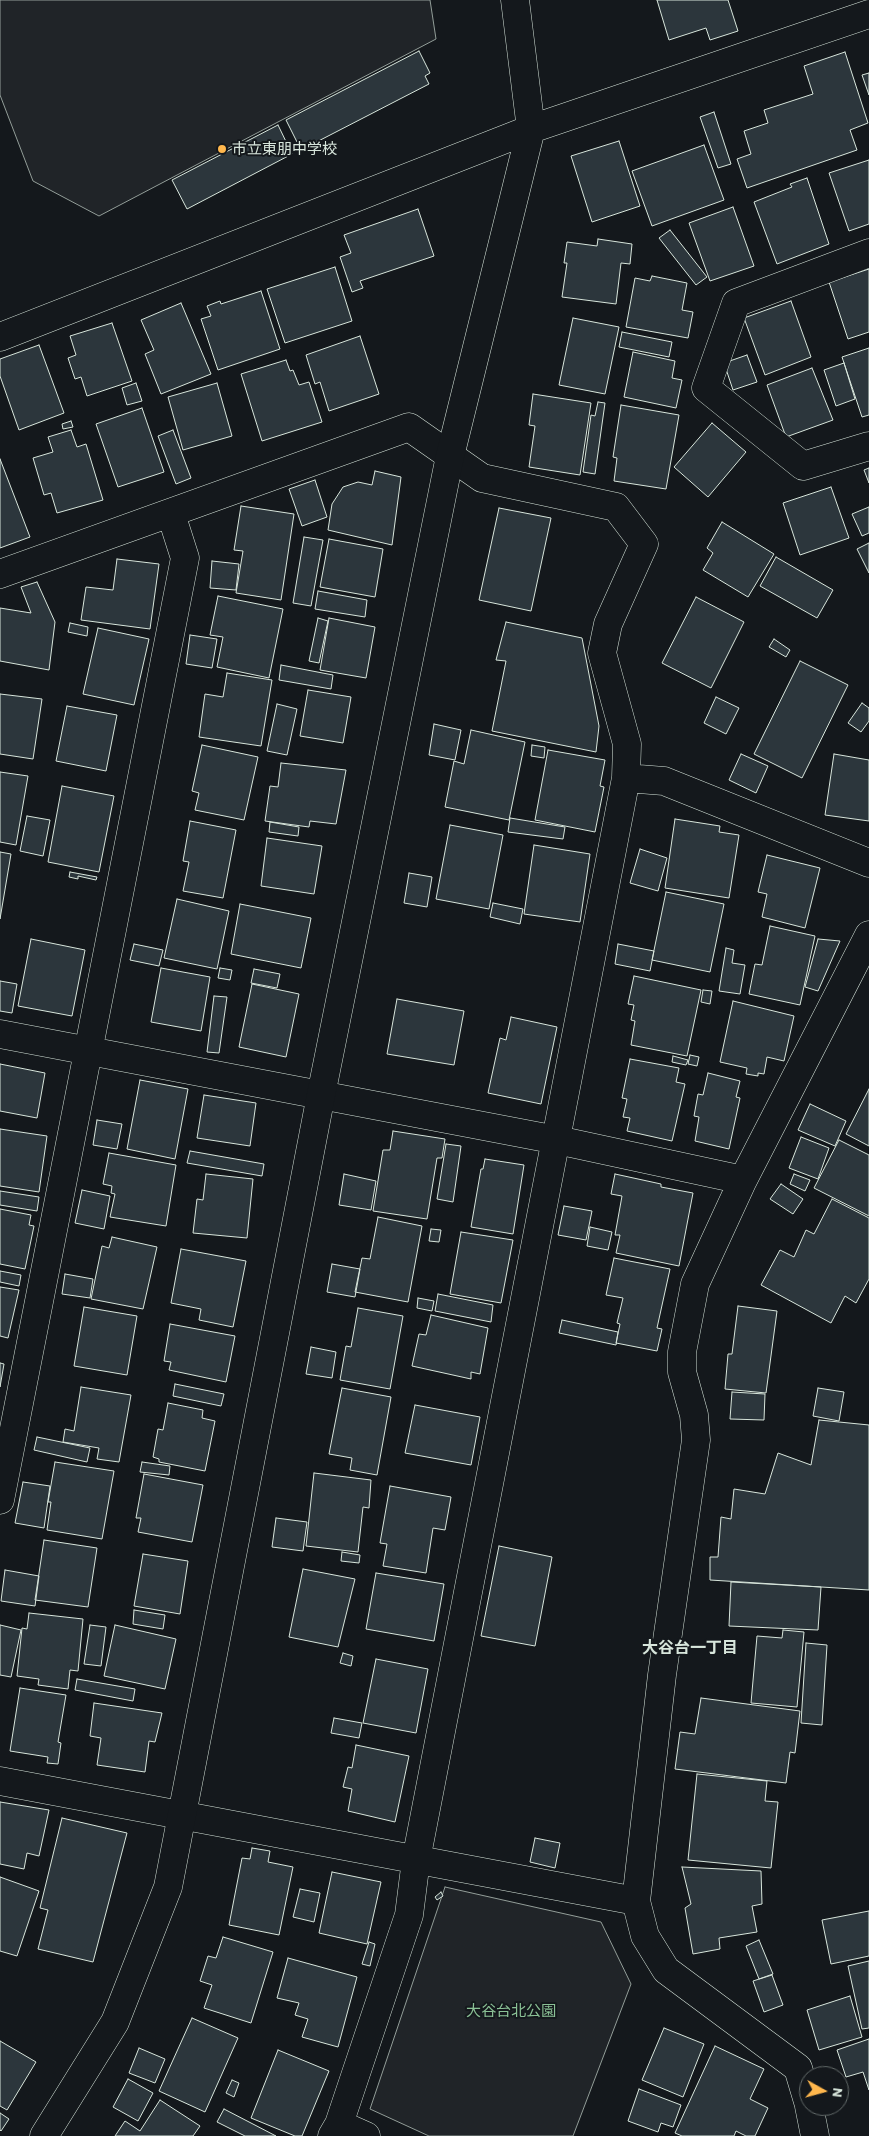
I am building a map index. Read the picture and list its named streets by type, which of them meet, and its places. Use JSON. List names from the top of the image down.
{
  "districts": ["大谷台一丁目"],
  "parks": ["大谷台北公園"],
  "places": ["市立東朋中学校"],
  "north": "right"
}
